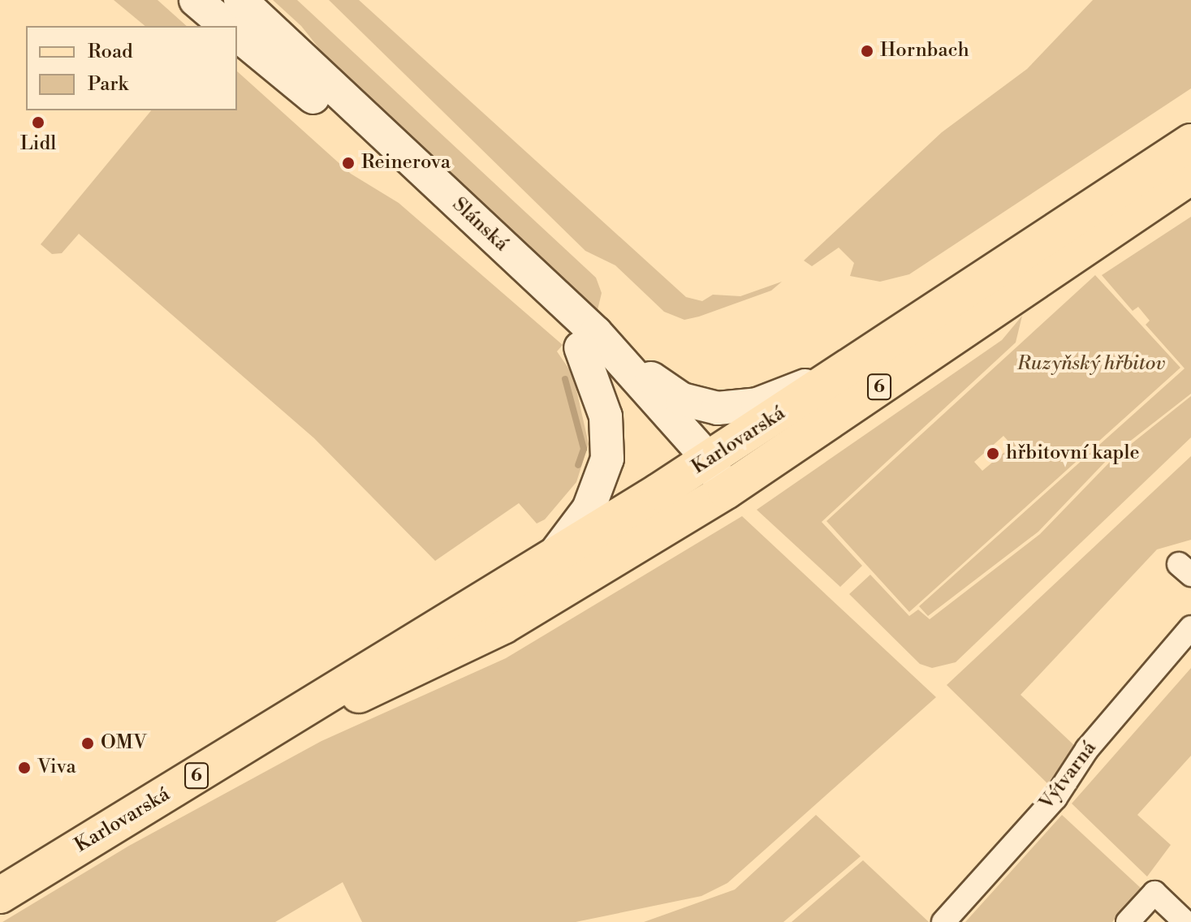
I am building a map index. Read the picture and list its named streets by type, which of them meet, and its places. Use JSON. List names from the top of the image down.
{
  "streets": {
    "main road": ["Slánská", "6", "Karlovarská"],
    "street": ["Výtvarná"]
  },
  "crossings": [
    ["Slánská", "Karlovarská"]
  ],
  "parks": ["Ruzyňský hřbitov"],
  "places": [
    "Hornbach",
    "Lidl",
    "Reinerova",
    "hřbitovní kaple",
    "OMV",
    "Viva"
  ],
  "legend": ["Road", "Park"]
}
